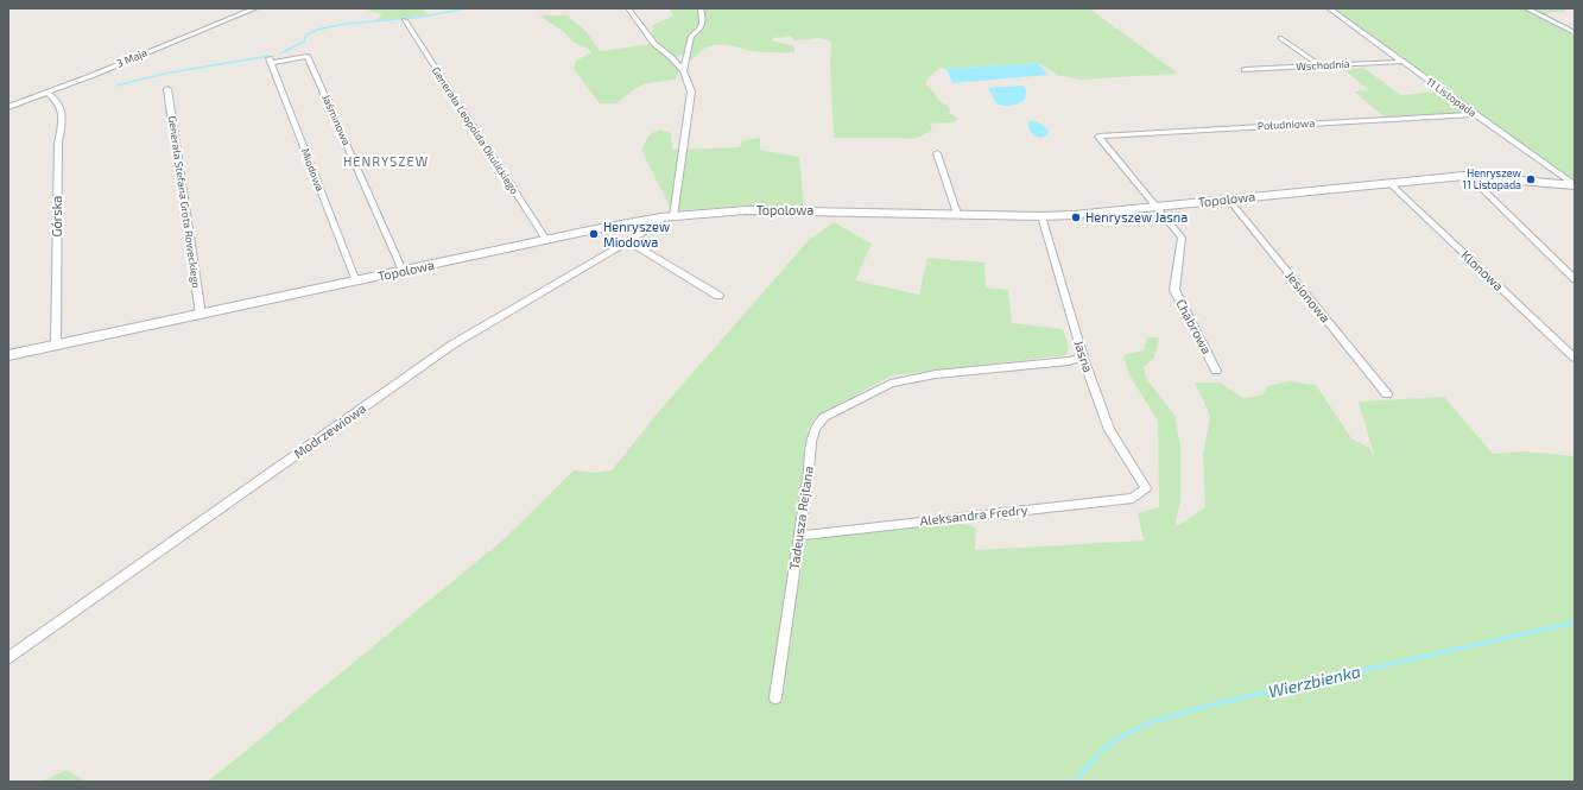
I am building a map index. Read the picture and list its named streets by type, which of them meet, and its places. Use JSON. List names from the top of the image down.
{
  "streets": {
    "street": [
      "3 Maja",
      "Wschodnia",
      "11 Listopada",
      "Jaśminowa",
      "Południowa",
      "Generała Leopolda Okulickiego",
      "Miodowa",
      "Topolowa",
      "Generała Stefana Grota Roweckiego",
      "Górska",
      "Klonowa",
      "Jesionowa",
      "Chabrowa",
      "Jasna",
      "Modrzewiowa",
      "Aleksandra Fredry",
      "Tadeusza Rejtana"
    ]
  },
  "crossings": [
    ["3 Maja", "Górska"],
    ["Wschodnia", "11 Listopada"],
    ["11 Listopada", "Południowa"],
    ["11 Listopada", "Topolowa"],
    ["Jaśminowa", "Miodowa"],
    ["Jaśminowa", "Topolowa"],
    ["Południowa", "Topolowa"],
    ["Południowa", "Chabrowa"],
    ["Generała Leopolda Okulickiego", "Topolowa"],
    ["Miodowa", "Topolowa"],
    ["Topolowa", "Generała Stefana Grota Roweckiego"],
    ["Topolowa", "Górska"],
    ["Topolowa", "Klonowa"],
    ["Topolowa", "Jesionowa"],
    ["Topolowa", "Chabrowa"],
    ["Topolowa", "Jasna"],
    ["Topolowa", "Modrzewiowa"],
    ["Jasna", "Aleksandra Fredry"],
    ["Jasna", "Tadeusza Rejtana"],
    ["Aleksandra Fredry", "Tadeusza Rejtana"]
  ],
  "districts": ["HENRYSZEW"],
  "water": ["Wierzbienka"],
  "places": ["Henryszew 11 Listopada", "Henryszew Jasna", "Henryszew Miodowa"]
}
